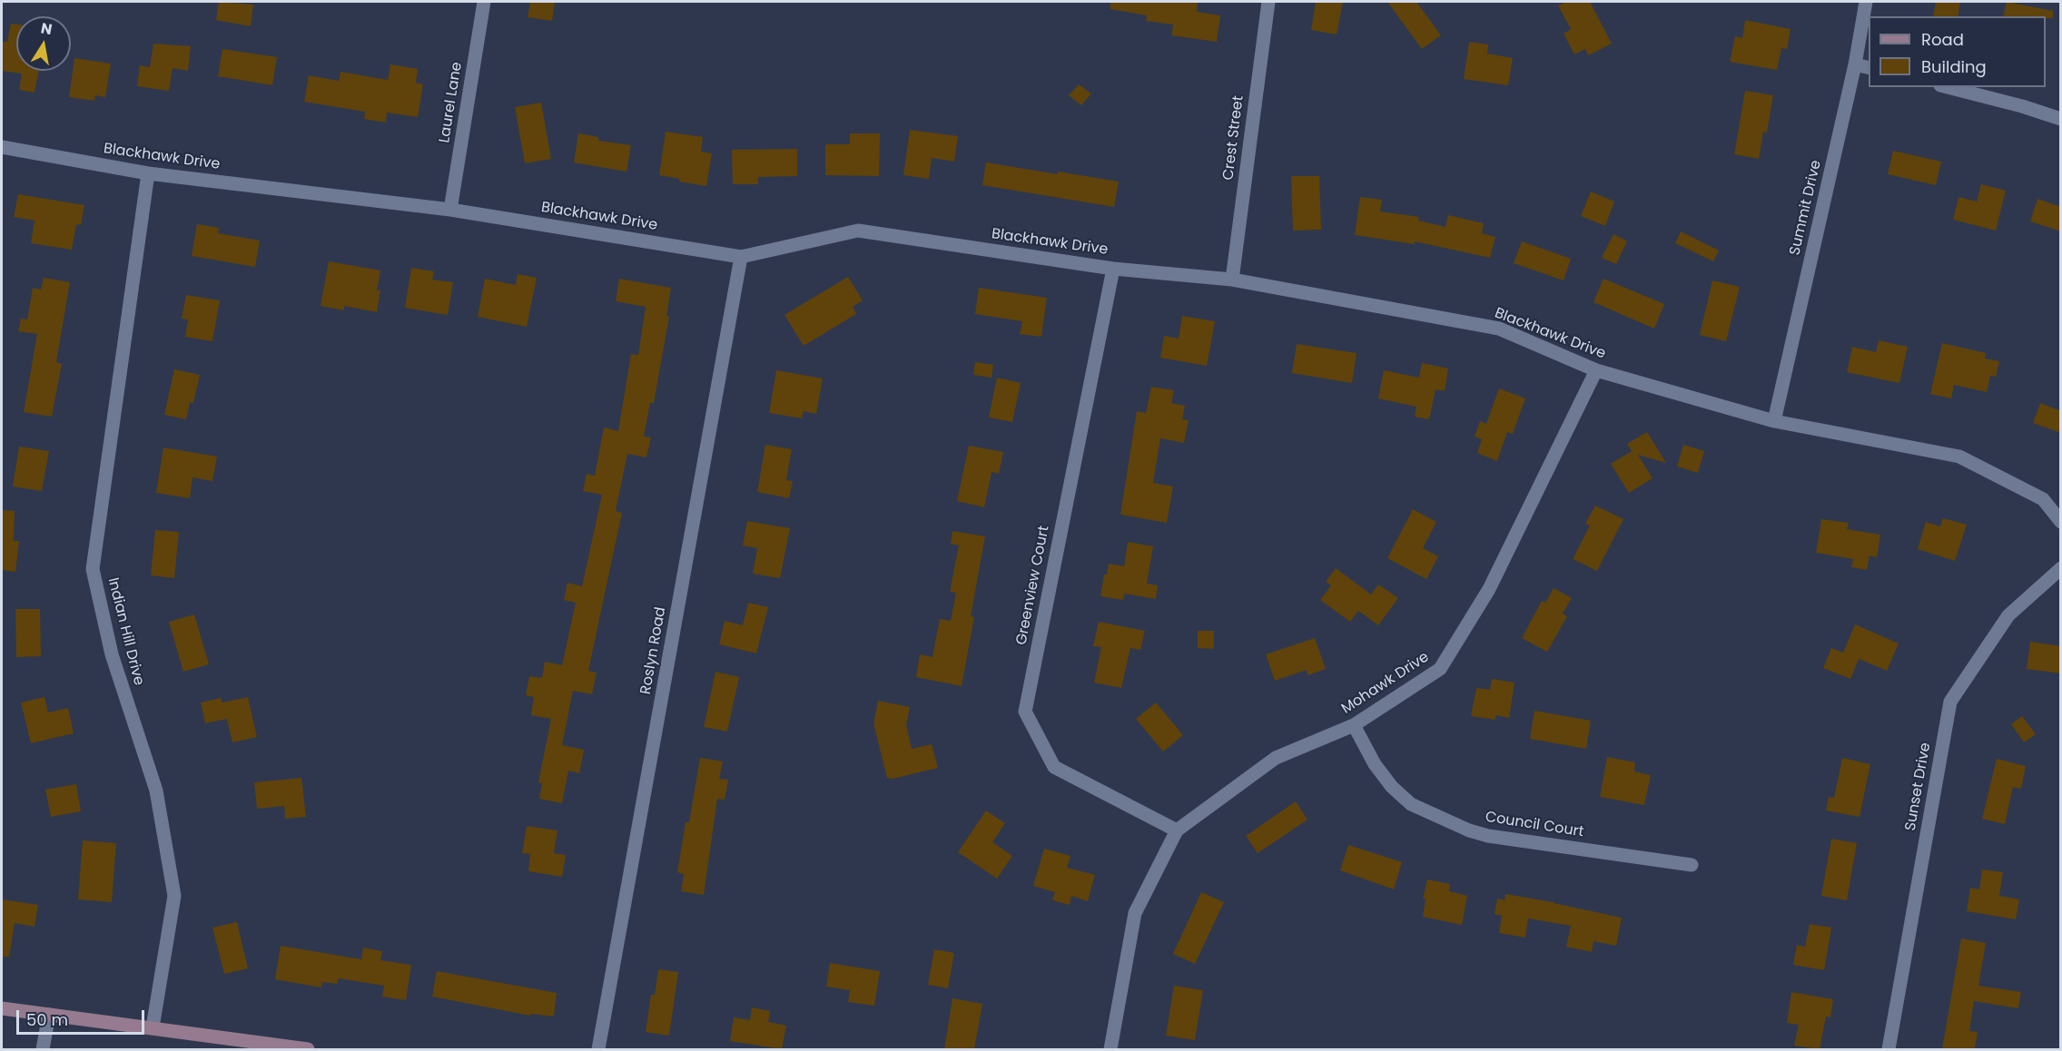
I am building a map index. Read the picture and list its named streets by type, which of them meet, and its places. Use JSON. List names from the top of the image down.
{
  "streets": {
    "street": [
      "Laurel Lane",
      "Crest Street",
      "Blackhawk Drive",
      "Summit Drive",
      "Greenview Court",
      "Indian Hill Drive",
      "Roslyn Road",
      "Mohawk Drive",
      "Sunset Drive",
      "Council Court"
    ]
  },
  "crossings": [
    ["Laurel Lane", "Blackhawk Drive"],
    ["Crest Street", "Blackhawk Drive"],
    ["Blackhawk Drive", "Summit Drive"],
    ["Blackhawk Drive", "Greenview Court"],
    ["Blackhawk Drive", "Indian Hill Drive"],
    ["Blackhawk Drive", "Roslyn Road"],
    ["Blackhawk Drive", "Mohawk Drive"],
    ["Greenview Court", "Mohawk Drive"],
    ["Mohawk Drive", "Council Court"]
  ],
  "legend": ["Road", "Building"],
  "scale_bar": "50 m",
  "north": "top"
}
